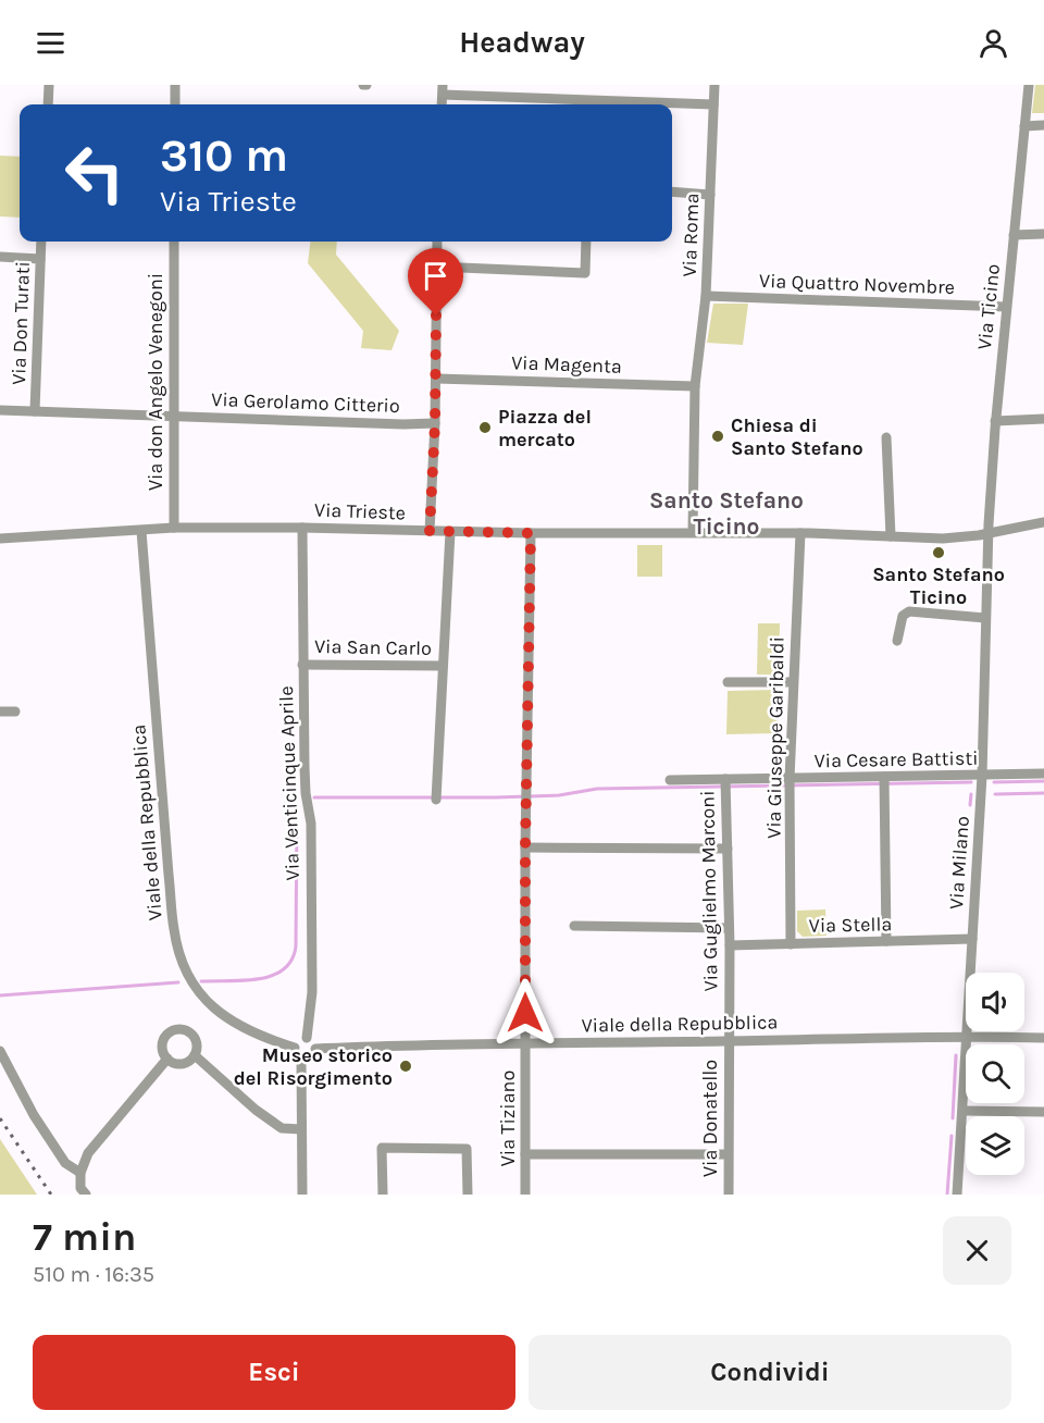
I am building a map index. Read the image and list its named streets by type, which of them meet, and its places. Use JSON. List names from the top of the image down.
{
  "streets": {
    "street": [
      "Via Roma",
      "Via Quattro Novembre",
      "Via Ticino",
      "Via Don Turati",
      "Via Magenta",
      "Via don Angelo Venegoni",
      "Via Gerolamo Citterio",
      "Via Trieste",
      "Via San Carlo",
      "Via Giuseppe Garibaldi",
      "Via Cesare Battisti",
      "Via Venticinque Aprile",
      "Viale della Repubblica",
      "Via Milano",
      "Via Guglielmo Marconi",
      "Via Stella",
      "Via Tiziano",
      "Via Donatello"
    ]
  },
  "crossings": [
    ["Via Roma", "Via Quattro Novembre"],
    ["Via Roma", "Via Magenta"],
    ["Via Roma", "Via Trieste"],
    ["Via Quattro Novembre", "Via Ticino"],
    ["Via Ticino", "Via Trieste"],
    ["Via Ticino", "Via Milano"],
    ["Via Don Turati", "Via Gerolamo Citterio"],
    ["Via don Angelo Venegoni", "Via Gerolamo Citterio"],
    ["Via don Angelo Venegoni", "Via Trieste"],
    ["Via Trieste", "Via Giuseppe Garibaldi"],
    ["Via Trieste", "Via Venticinque Aprile"],
    ["Via Trieste", "Viale della Repubblica"],
    ["Via Trieste", "Via Milano"],
    ["Via Trieste", "Via Tiziano"],
    ["Via San Carlo", "Via Venticinque Aprile"],
    ["Via Giuseppe Garibaldi", "Via Cesare Battisti"],
    ["Via Giuseppe Garibaldi", "Via Stella"],
    ["Via Cesare Battisti", "Via Milano"],
    ["Via Cesare Battisti", "Via Guglielmo Marconi"],
    ["Via Venticinque Aprile", "Viale della Repubblica"],
    ["Viale della Repubblica", "Via Milano"],
    ["Viale della Repubblica", "Via Guglielmo Marconi"],
    ["Viale della Repubblica", "Via Tiziano"],
    ["Viale della Repubblica", "Via Donatello"],
    ["Via Milano", "Via Stella"],
    ["Via Guglielmo Marconi", "Via Stella"],
    ["Via Guglielmo Marconi", "Via Donatello"]
  ],
  "districts": ["Santo Stefano Ticino"],
  "places": [
    "Piazza del mercato",
    "Chiesa di Santo Stefano",
    "Santo Stefano Ticino",
    "Museo storico del Risorgimento"
  ],
  "page": {
    "header": "Headway",
    "turn": ["310 m", "Via Trieste"],
    "heading": ["7 min", "510 m · 16:35"],
    "buttons": ["Esci", "Condividi"]
  }
}
